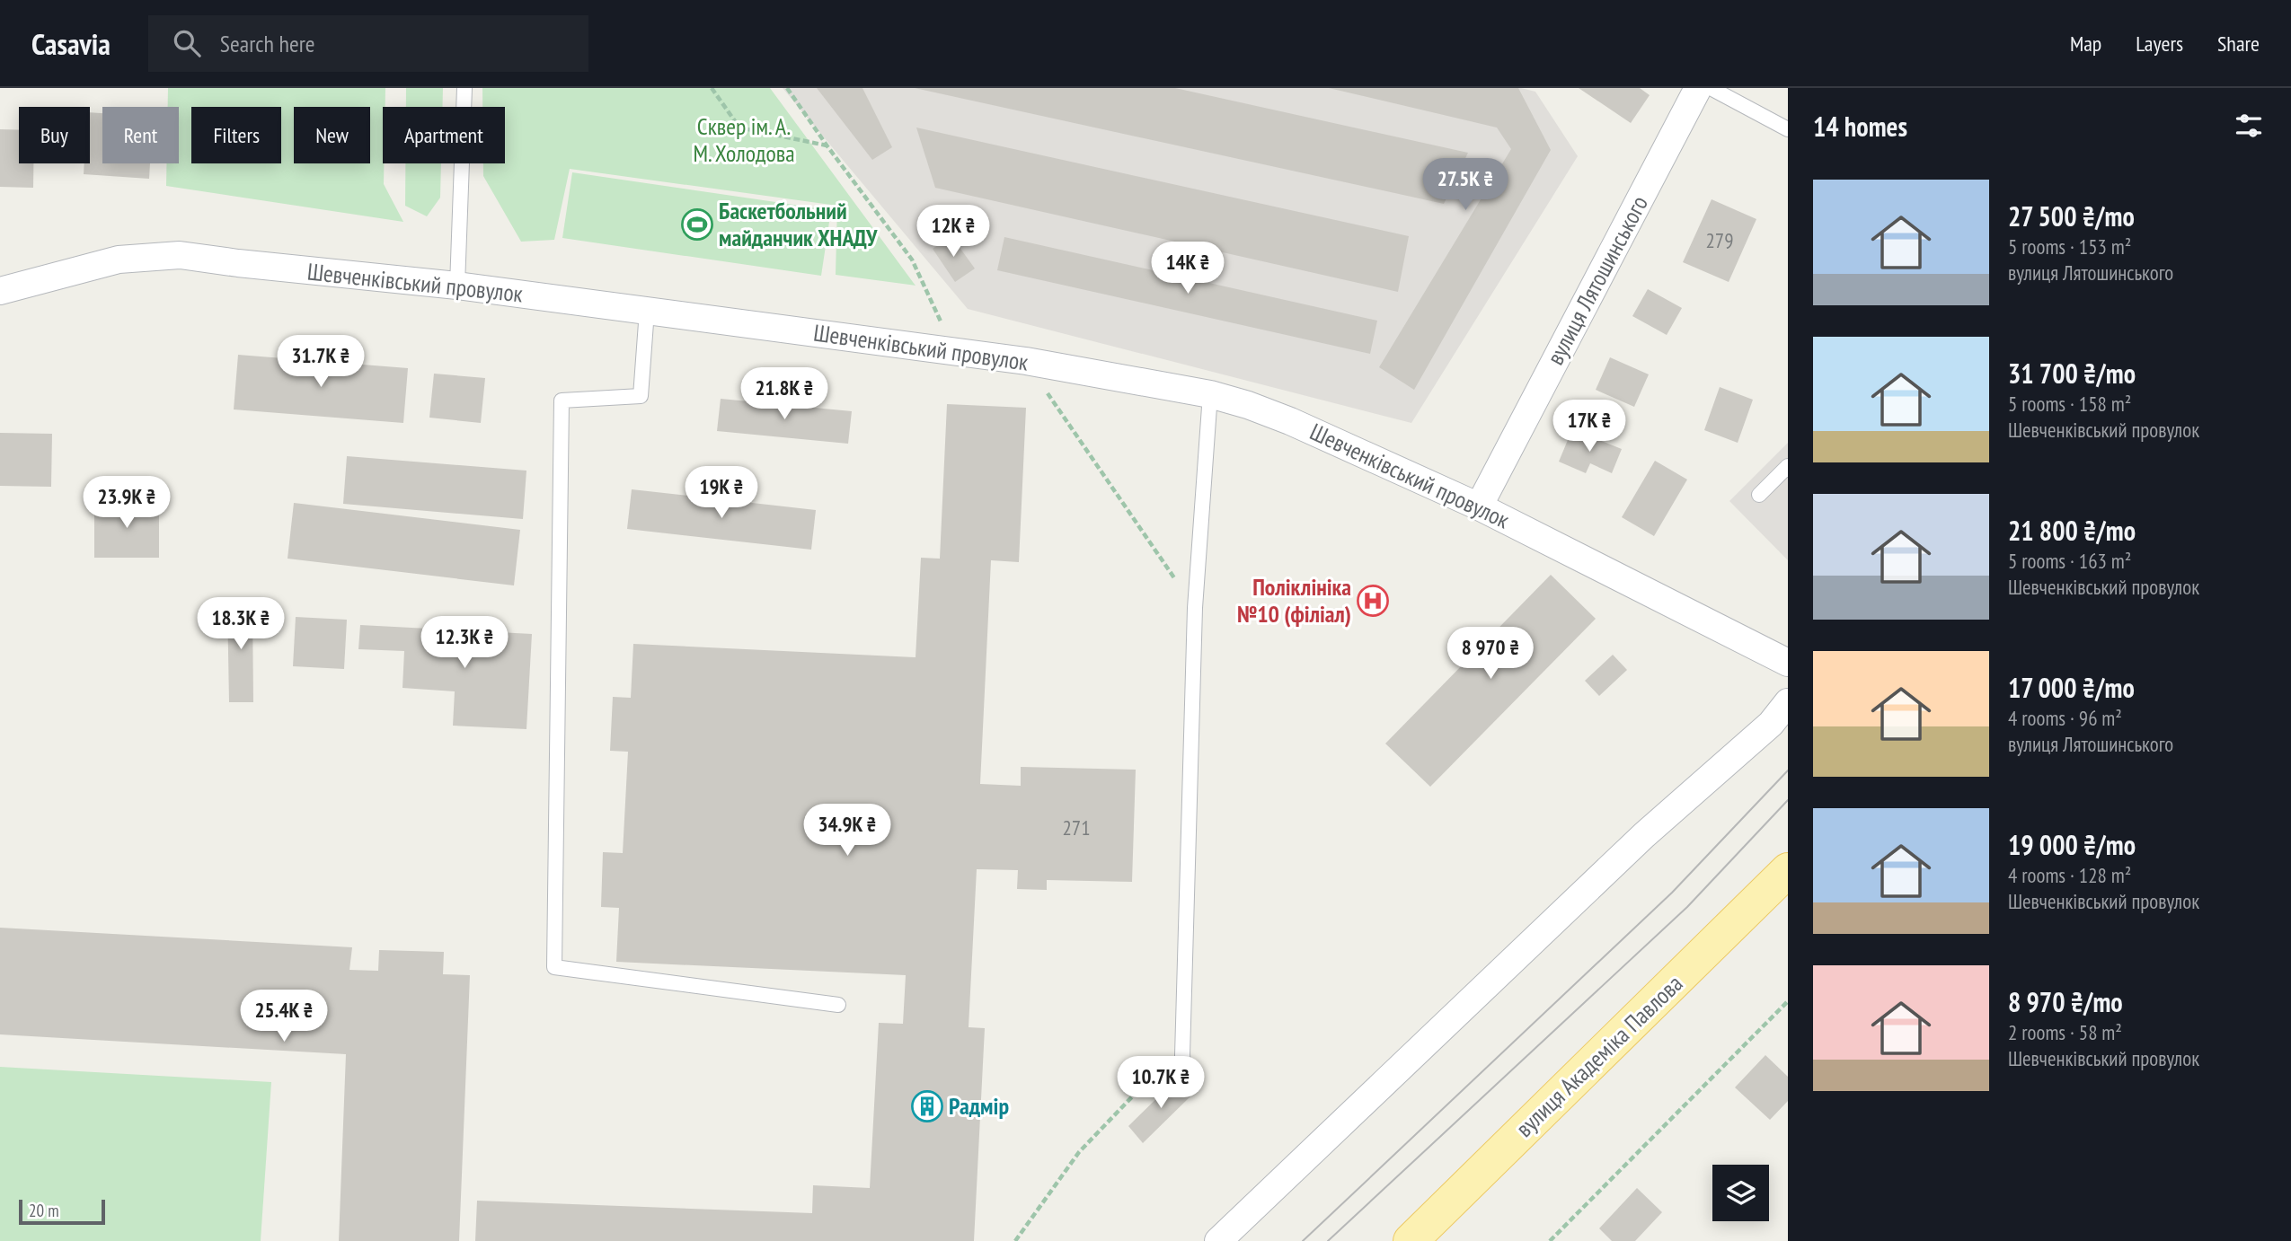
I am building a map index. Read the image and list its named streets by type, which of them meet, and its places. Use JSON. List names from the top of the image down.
{
  "streets": {
    "main road": ["вулиця Академіка Павлова"],
    "street": ["вулиця Лятошинського", "Шевченківський провулок"]
  },
  "crossings": [
    ["вулиця Лятошинського", "Шевченківський провулок"]
  ],
  "parks": ["Сквер ім. А. М. Холодова"],
  "places": {
    "sports": ["Баскетбольний майданчик ХНАДУ"],
    "hospital": ["Поліклініка №10 (філіал)"],
    "building": ["Радмір"]
  },
  "house_numbers": ["279", "271"],
  "scale_bar": "20 m",
  "page": {
    "header": "Casavia",
    "search": "Search here",
    "nav": ["Map", "Layers", "Share"],
    "heading": "14 homes",
    "chip": [
      "Buy",
      "Rent",
      "Filters",
      "New",
      "Apartment"
    ],
    "price": [
      "27.5K ₴",
      "12K ₴",
      "14K ₴",
      "31.7K ₴",
      "21.8K ₴",
      "17K ₴",
      "19K ₴",
      "23.9K ₴",
      "18.3K ₴",
      "12.3K ₴",
      "8 970 ₴",
      "34.9K ₴",
      "25.4K ₴",
      "10.7K ₴"
    ],
    "list": [
      {
        "name": "27 500 ₴/mo",
        "note": "5 rooms · 153 m² · вулиця Лятошинського"
      },
      {
        "name": "31 700 ₴/mo",
        "note": "5 rooms · 158 m² · Шевченківський провулок"
      },
      {
        "name": "21 800 ₴/mo",
        "note": "5 rooms · 163 m² · Шевченківський провулок"
      },
      {
        "name": "17 000 ₴/mo",
        "note": "4 rooms · 96 m² · вулиця Лятошинського"
      },
      {
        "name": "19 000 ₴/mo",
        "note": "4 rooms · 128 m² · Шевченківський провулок"
      },
      {
        "name": "8 970 ₴/mo",
        "note": "2 rooms · 58 m² · Шевченківський провулок"
      }
    ],
    "scale": "20 m"
  }
}
